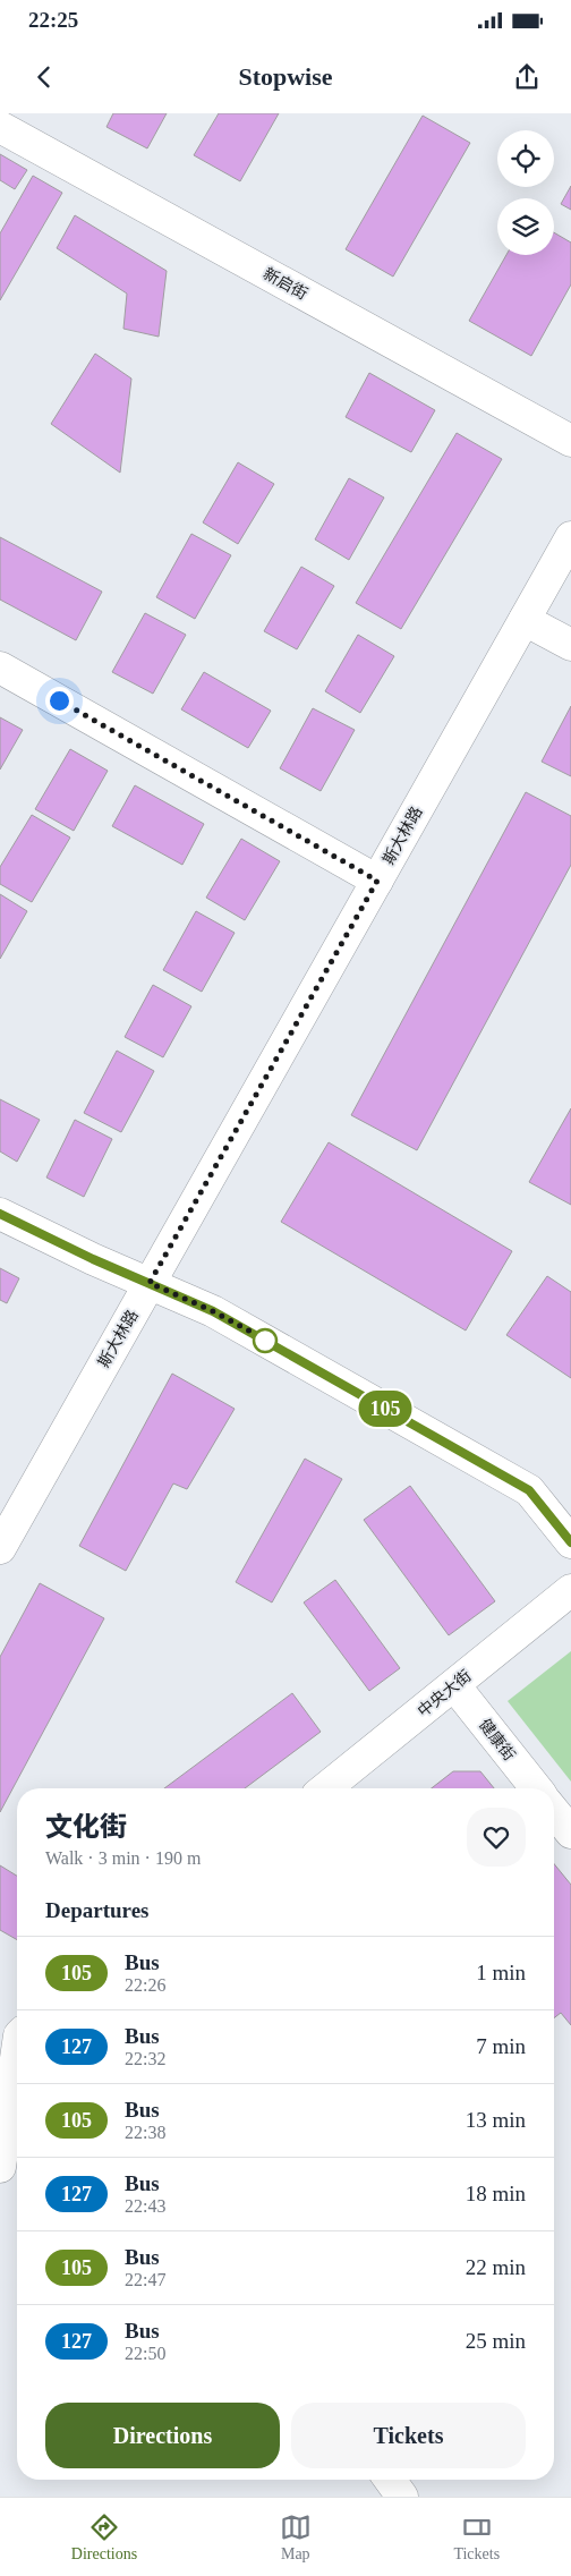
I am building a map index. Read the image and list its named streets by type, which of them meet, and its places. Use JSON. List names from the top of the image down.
{
  "streets": {
    "street": [
      "新启街",
      "斯大林路",
      "中央大街",
      "健康街"
    ]
  },
  "crossings": [
    ["中央大街", "健康街"]
  ],
  "lines": ["bus line 105"],
  "page": {
    "status": "22:25",
    "header": "Stopwise",
    "on_map": "105",
    "heading": [
      ["文化街", "Walk · 3 min · 190 m"],
      "Departures"
    ],
    "list": [
      {
        "mark": "105",
        "name": "Bus",
        "note": "22:26",
        "value": "1 min"
      },
      {
        "mark": "127",
        "name": "Bus",
        "note": "22:32",
        "value": "7 min"
      },
      {
        "mark": "105",
        "name": "Bus",
        "note": "22:38",
        "value": "13 min"
      },
      {
        "mark": "127",
        "name": "Bus",
        "note": "22:43",
        "value": "18 min"
      },
      {
        "mark": "105",
        "name": "Bus",
        "note": "22:47",
        "value": "22 min"
      },
      {
        "mark": "127",
        "name": "Bus",
        "note": "22:50",
        "value": "25 min"
      }
    ],
    "buttons": ["Directions", "Tickets"],
    "tabs": ["Directions", "Map", "Tickets"]
  }
}
